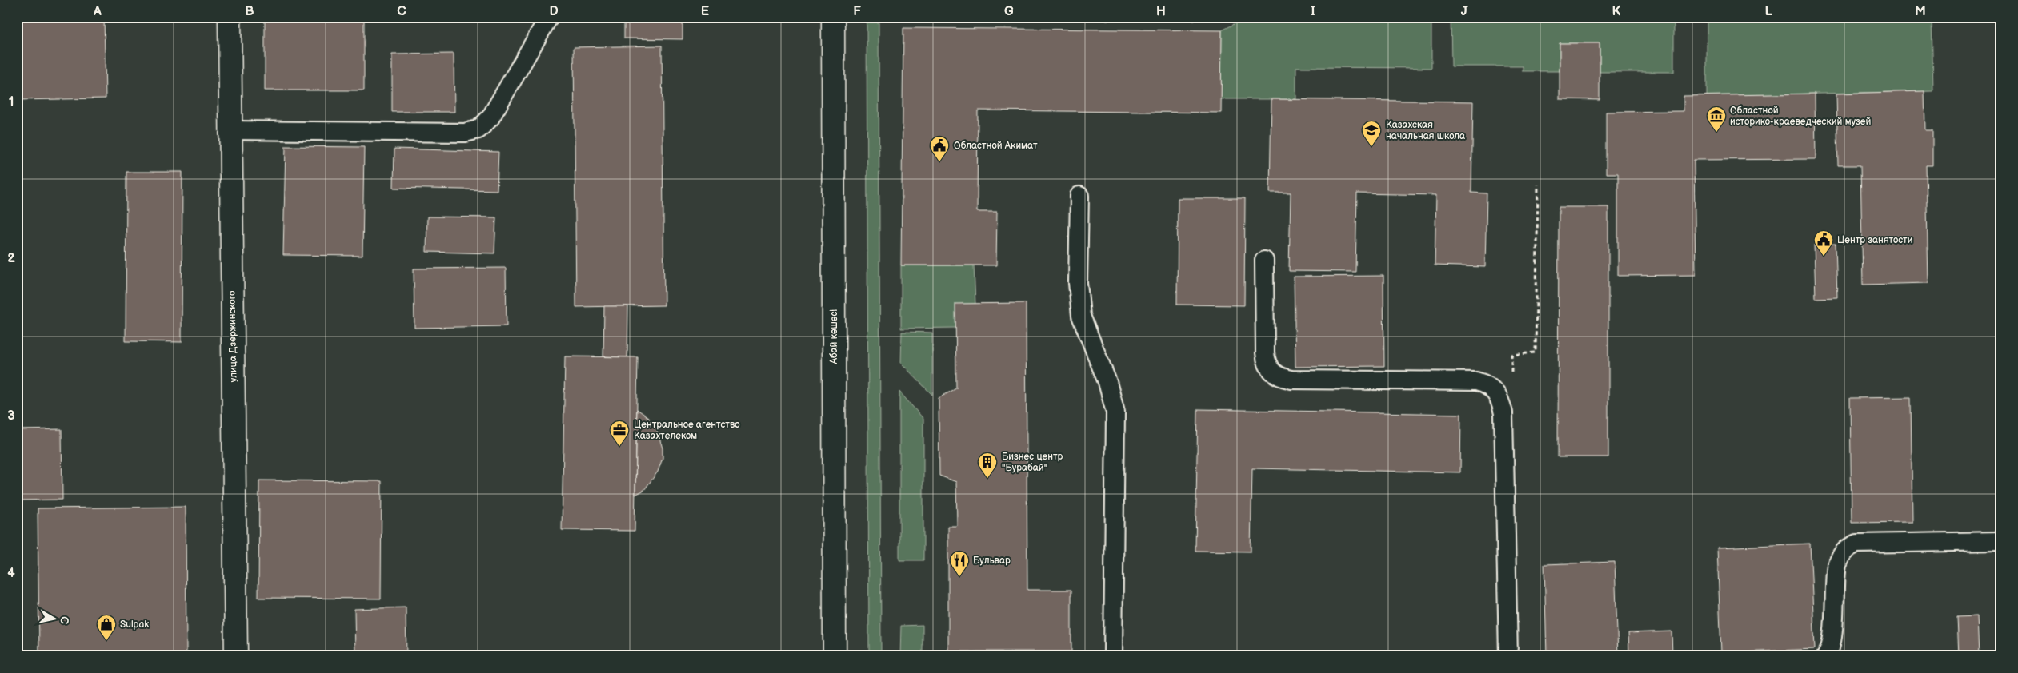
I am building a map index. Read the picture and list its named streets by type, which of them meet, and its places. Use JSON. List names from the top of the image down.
{
  "streets": {
    "street": ["улица Дзержинского", "Абай көшесі"]
  },
  "places": {
    "museum": ["Областной историко-краеведческий музей"],
    "school or university": ["Казахская начальная школа"],
    "public building": ["Областной Акимат", "Центр занятости"],
    "office": ["Центральное агентство Казахтелеком"],
    "building": ["Бизнес центр \"Бурабай\""],
    "restaurant": ["Бульвар"],
    "shop": ["Sulpak"]
  },
  "north": "right",
  "grid": {
    "columns": [
      "A",
      "B",
      "C",
      "D",
      "E",
      "F",
      "G",
      "H",
      "I",
      "J",
      "K",
      "L",
      "M"
    ],
    "rows": [
      "1",
      "2",
      "3",
      "4"
    ]
  }
}
